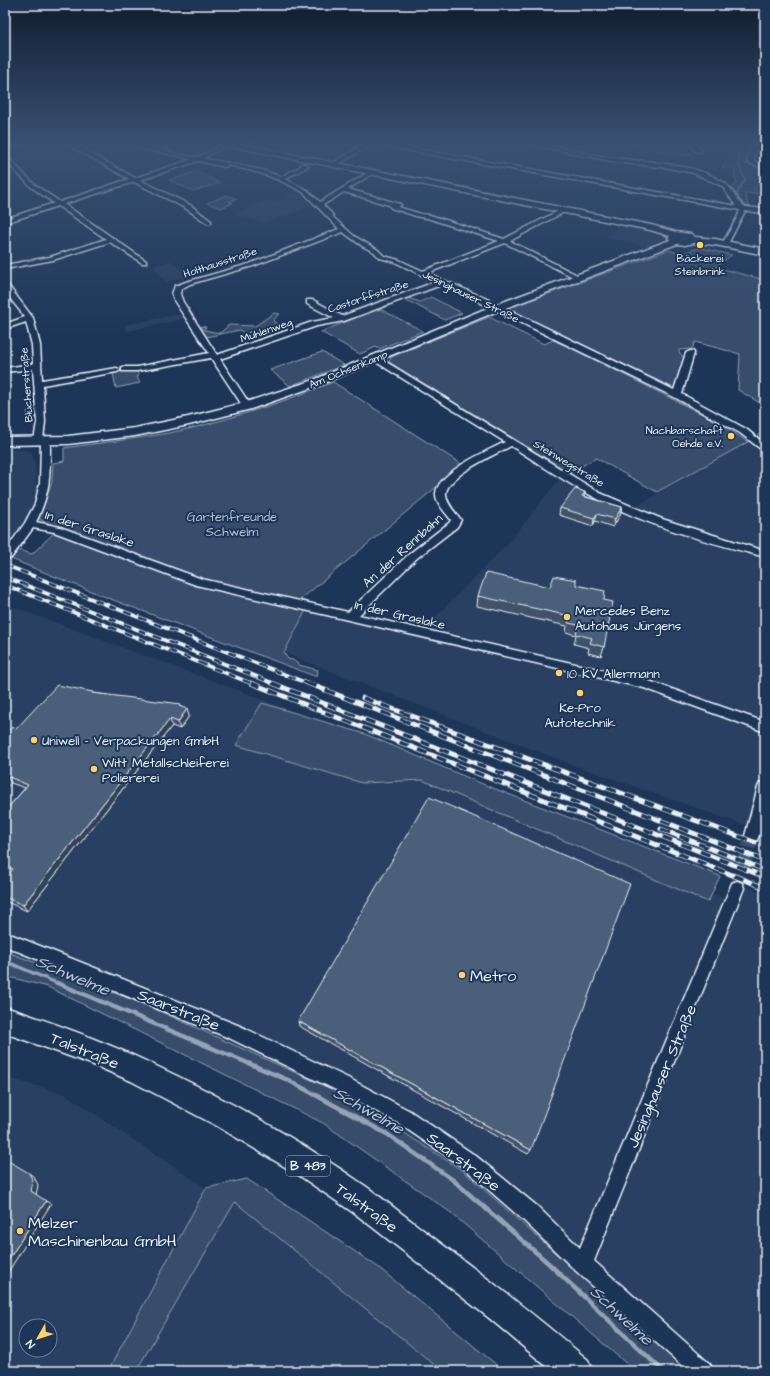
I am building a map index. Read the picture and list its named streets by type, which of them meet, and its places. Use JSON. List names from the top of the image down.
{
  "streets": {
    "main road": ["Am Ochsenkamp", "Talstraße", "B 483"],
    "street": [
      "Holthausstraße",
      "Castorffstraße",
      "Jesinghauser Straße",
      "Mühlenweg",
      "Blücherstraße",
      "Steinwegstraße",
      "In der Graslake",
      "An der Rennbahn",
      "Saarstraße"
    ]
  },
  "crossings": [
    ["Holthausstraße", "Jesinghauser Straße"],
    ["Holthausstraße", "Mühlenweg"],
    ["Castorffstraße", "Jesinghauser Straße"],
    ["Castorffstraße", "Mühlenweg"],
    ["Jesinghauser Straße", "Am Ochsenkamp"],
    ["Jesinghauser Straße", "Saarstraße"],
    ["Mühlenweg", "Blücherstraße"],
    ["Am Ochsenkamp", "Blücherstraße"],
    ["Am Ochsenkamp", "Steinwegstraße"],
    ["Blücherstraße", "In der Graslake"],
    ["Steinwegstraße", "An der Rennbahn"],
    ["In der Graslake", "An der Rennbahn"]
  ],
  "water": ["Schwelme"],
  "parks": ["Gartenfreunde Schwelm"],
  "places": [
    "Bäckerei Steinbrink",
    "Nachbarschaft Oehde e.V.",
    "Mercedes Benz Autohaus Jürgens",
    "10 KV Allermann",
    "Ke-Pro Autotechnik",
    "Uniwell - Verpackungen GmbH",
    "Witt Metallschleiferei Poliererei",
    "Metro",
    "Melzer Maschinenbau GmbH"
  ],
  "north": "bottom left"
}
